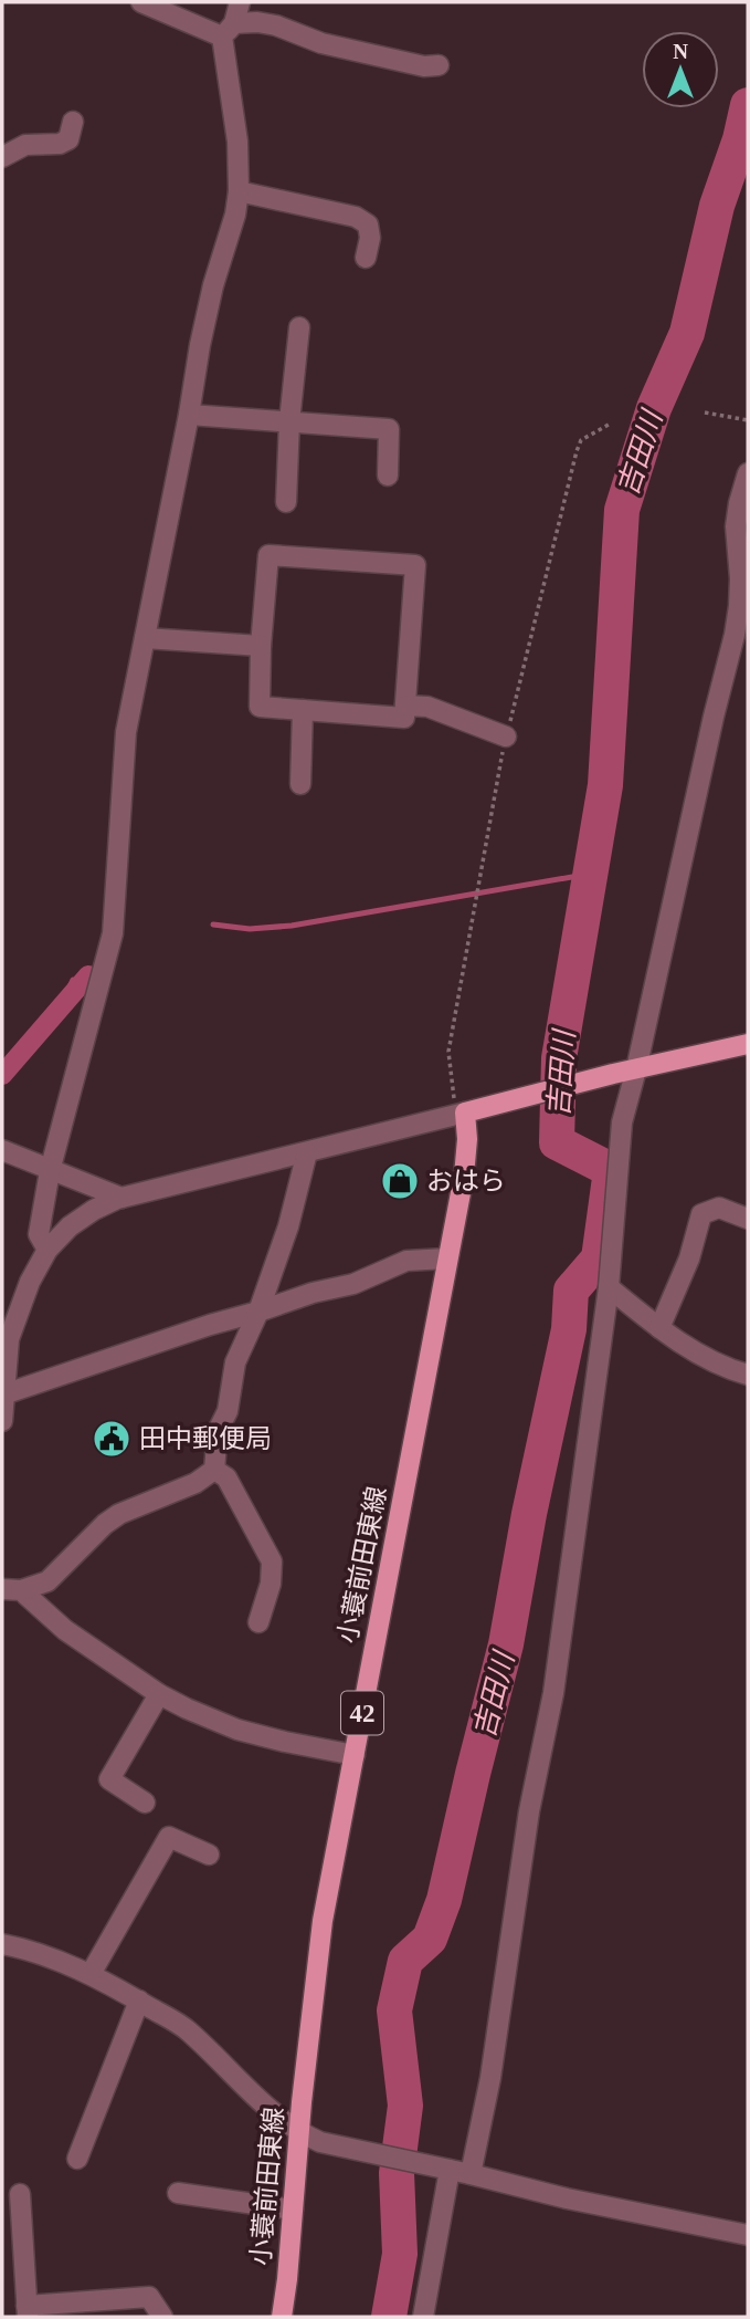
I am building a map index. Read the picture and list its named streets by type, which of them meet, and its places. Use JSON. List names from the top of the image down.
{
  "streets": {
    "main road": ["小蓑前田東線", "42"]
  },
  "water": ["吉田川"],
  "places": {
    "shop": ["おはら"],
    "public building": ["田中郵便局"]
  },
  "north": "top"
}
